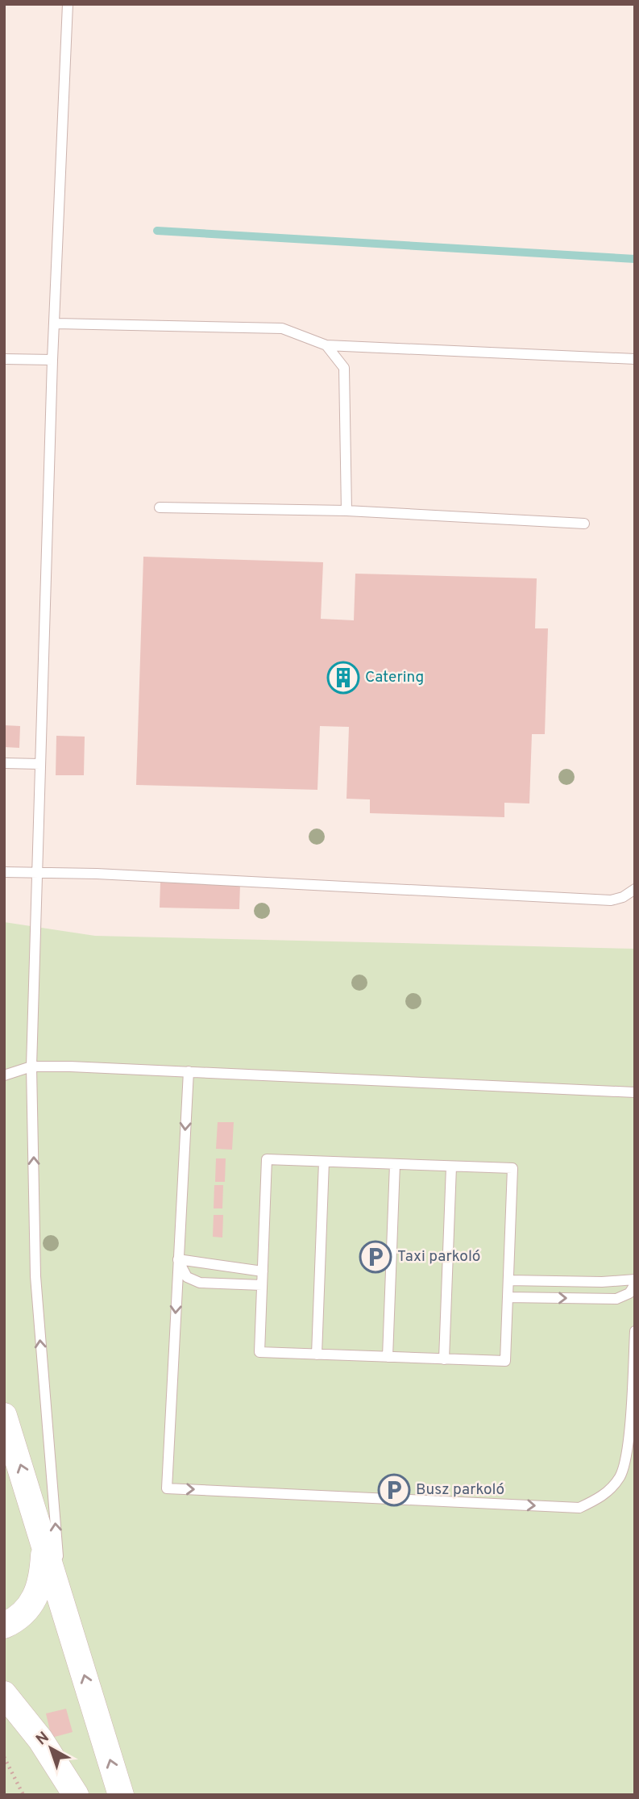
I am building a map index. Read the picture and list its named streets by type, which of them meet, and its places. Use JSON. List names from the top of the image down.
{
  "places": {
    "building": ["Catering"],
    "parking": ["Taxi parkoló", "Busz parkoló"]
  },
  "north": "top left"
}
